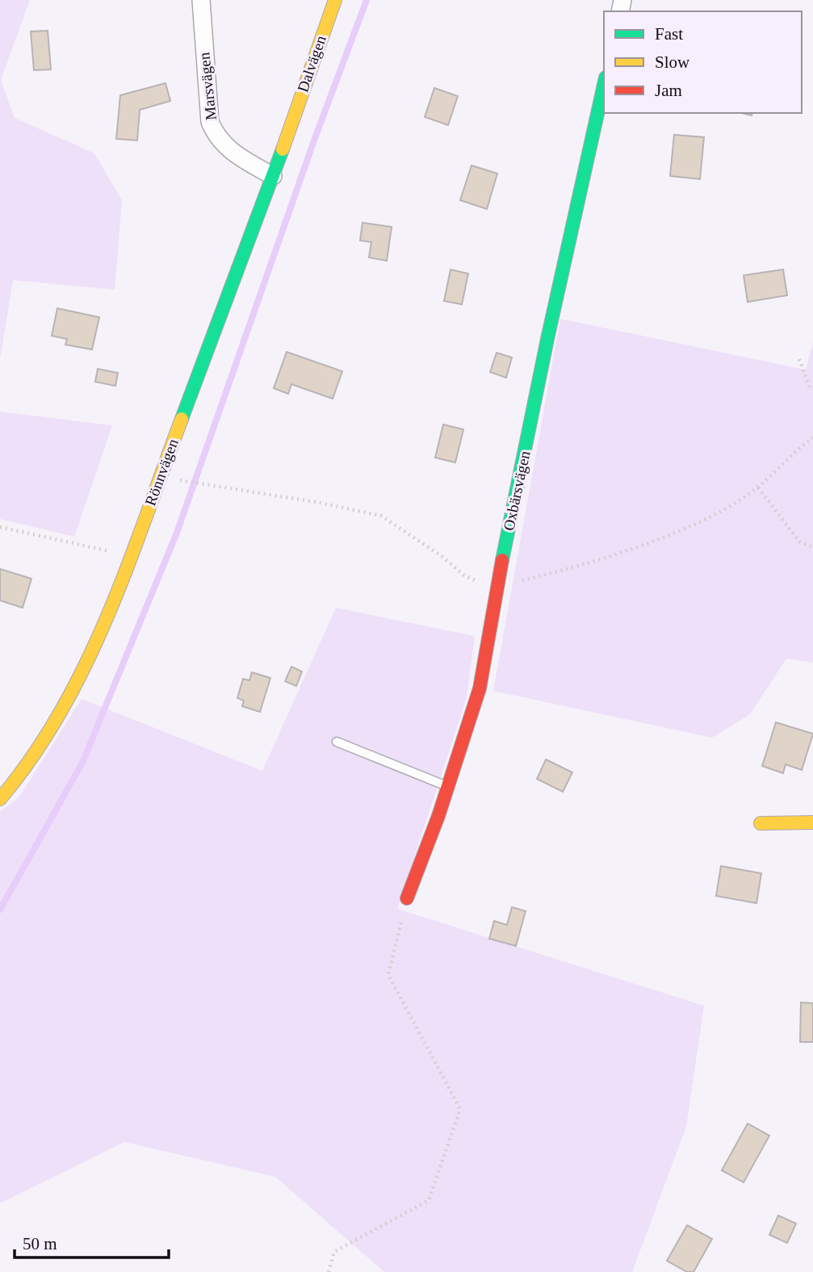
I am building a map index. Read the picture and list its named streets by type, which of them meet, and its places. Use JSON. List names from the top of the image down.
{
  "streets": {
    "street": [
      "Dalvägen",
      "Marsvägen",
      "Rönnvägen",
      "Oxbärsvägen"
    ]
  },
  "crossings": [
    ["Dalvägen", "Rönnvägen"],
    ["Marsvägen", "Rönnvägen"]
  ],
  "legend": ["Fast", "Slow", "Jam"],
  "scale_bar": "50 m"
}
